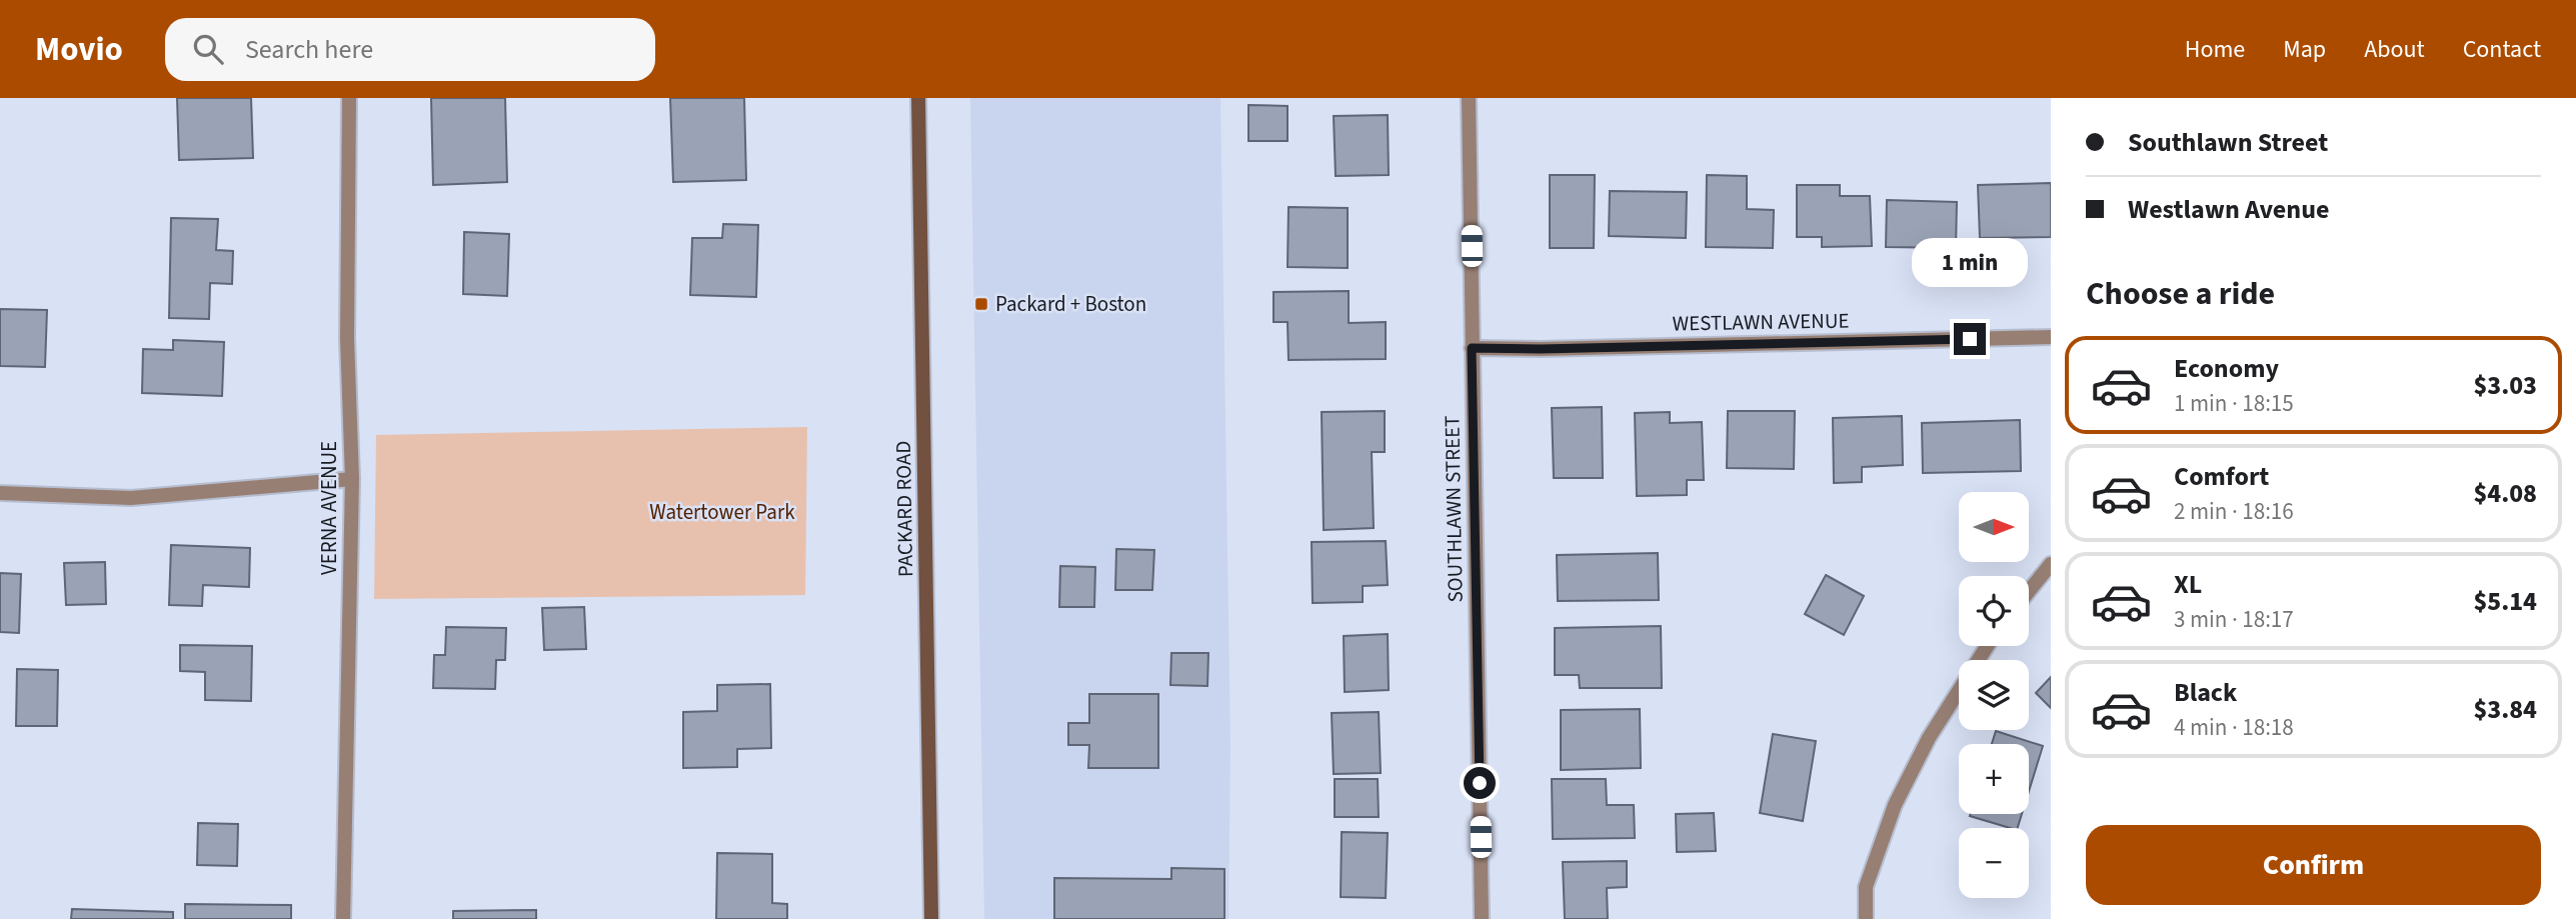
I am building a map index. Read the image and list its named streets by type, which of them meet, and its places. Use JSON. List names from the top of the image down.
{
  "streets": {
    "main road": ["PACKARD ROAD"],
    "street": ["WESTLAWN AVENUE", "VERNA AVENUE", "SOUTHLAWN STREET"]
  },
  "crossings": [
    ["WESTLAWN AVENUE", "SOUTHLAWN STREET"]
  ],
  "parks": ["Watertower Park"],
  "places": {
    "transit": ["Packard + Boston"]
  },
  "north": "right",
  "page": {
    "header": "Movio",
    "search": "Search here",
    "nav": [
      "Home",
      "Map",
      "About",
      "Contact"
    ],
    "banner": ["Southlawn Street", "Westlawn Avenue"],
    "bubble": "1 min",
    "heading": "Choose a ride",
    "list": [
      {
        "name": "Economy",
        "note": "1 min · 18:15",
        "value": "$3.03"
      },
      {
        "name": "Comfort",
        "note": "2 min · 18:16",
        "value": "$4.08"
      },
      {
        "name": "XL",
        "note": "3 min · 18:17",
        "value": "$5.14"
      },
      {
        "name": "Black",
        "note": "4 min · 18:18",
        "value": "$3.84"
      }
    ],
    "map_buttons": ["+", "−"],
    "buttons": "Confirm"
  }
}
